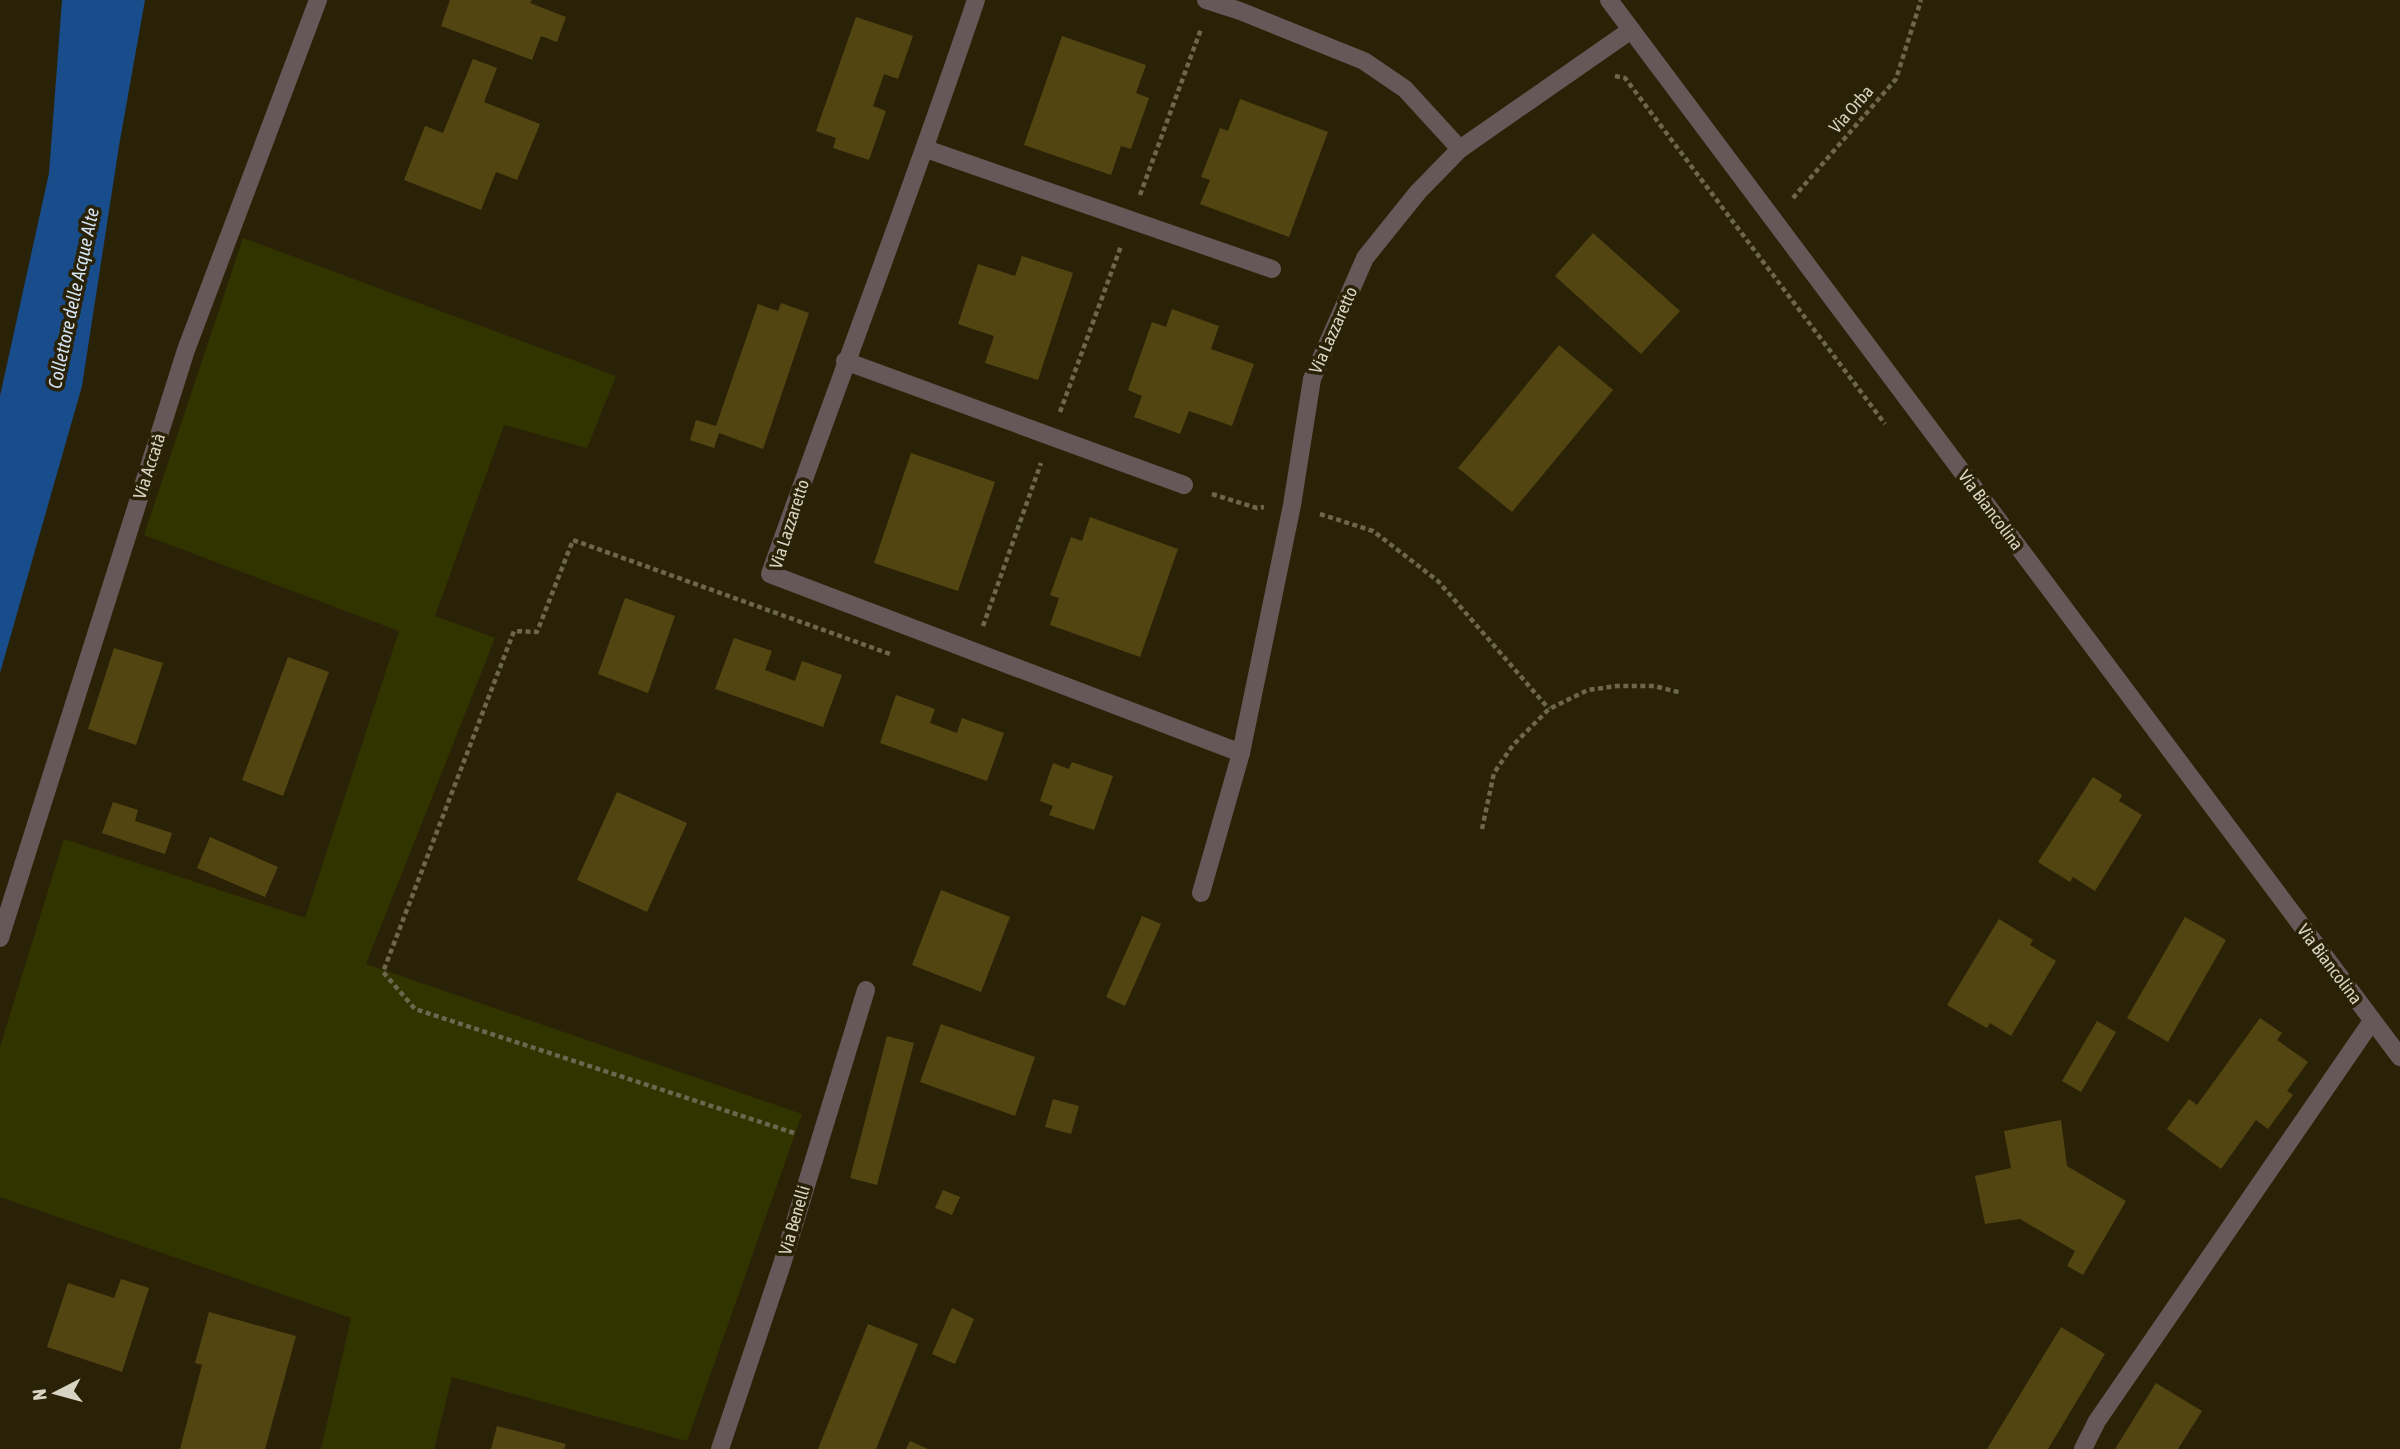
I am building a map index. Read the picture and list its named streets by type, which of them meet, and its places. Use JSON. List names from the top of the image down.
{
  "streets": {
    "street": [
      "Via Lazzaretto",
      "Via Accatà",
      "Via Biancolina",
      "Via Benelli"
    ],
    "path": ["Via Orba"]
  },
  "crossings": [
    ["Via Orba", "Via Biancolina"],
    ["Via Lazzaretto", "Via Biancolina"]
  ],
  "water": ["Collettore delle Acque Alte"],
  "north": "left"
}
